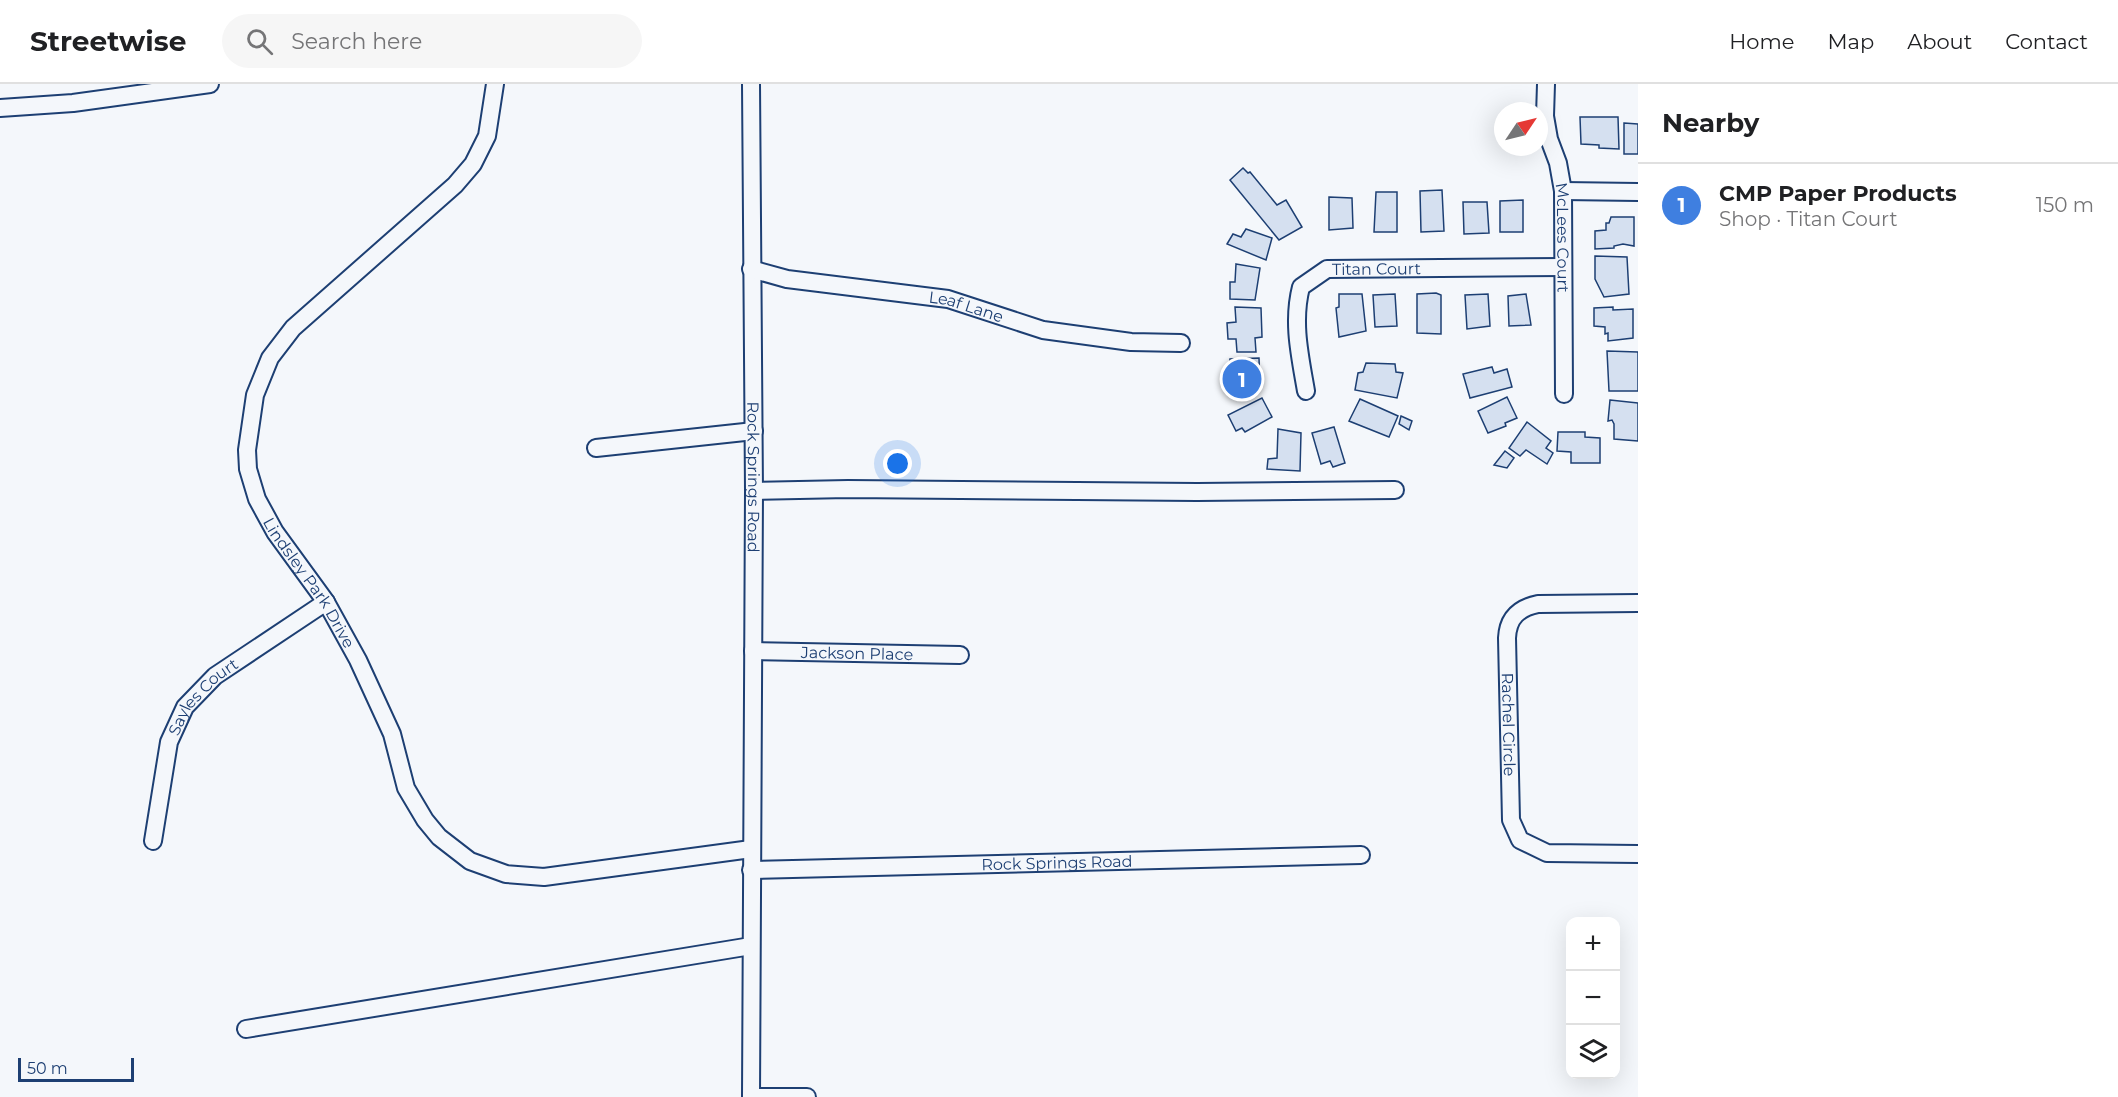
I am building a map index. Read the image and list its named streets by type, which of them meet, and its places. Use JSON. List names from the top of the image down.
{
  "streets": {
    "street": [
      "McLees Court",
      "Titan Court",
      "Leaf Lane",
      "Rock Springs Road",
      "Lindsley Park Drive",
      "Jackson Place",
      "Sayles Court",
      "Rachel Circle"
    ]
  },
  "crossings": [
    ["McLees Court", "Titan Court"],
    ["Leaf Lane", "Rock Springs Road"],
    ["Rock Springs Road", "Lindsley Park Drive"],
    ["Rock Springs Road", "Jackson Place"],
    ["Lindsley Park Drive", "Sayles Court"]
  ],
  "scale_bar": "50 m",
  "north": "top right",
  "page": {
    "header": "Streetwise",
    "search": "Search here",
    "nav": [
      "Home",
      "Map",
      "About",
      "Contact"
    ],
    "heading": "Nearby",
    "list": [
      {
        "mark": "1",
        "name": "CMP Paper Products",
        "note": "Shop · Titan Court",
        "value": "150 m"
      }
    ],
    "pins": "1",
    "map_buttons": ["+", "−"],
    "scale": "50 m"
  }
}
